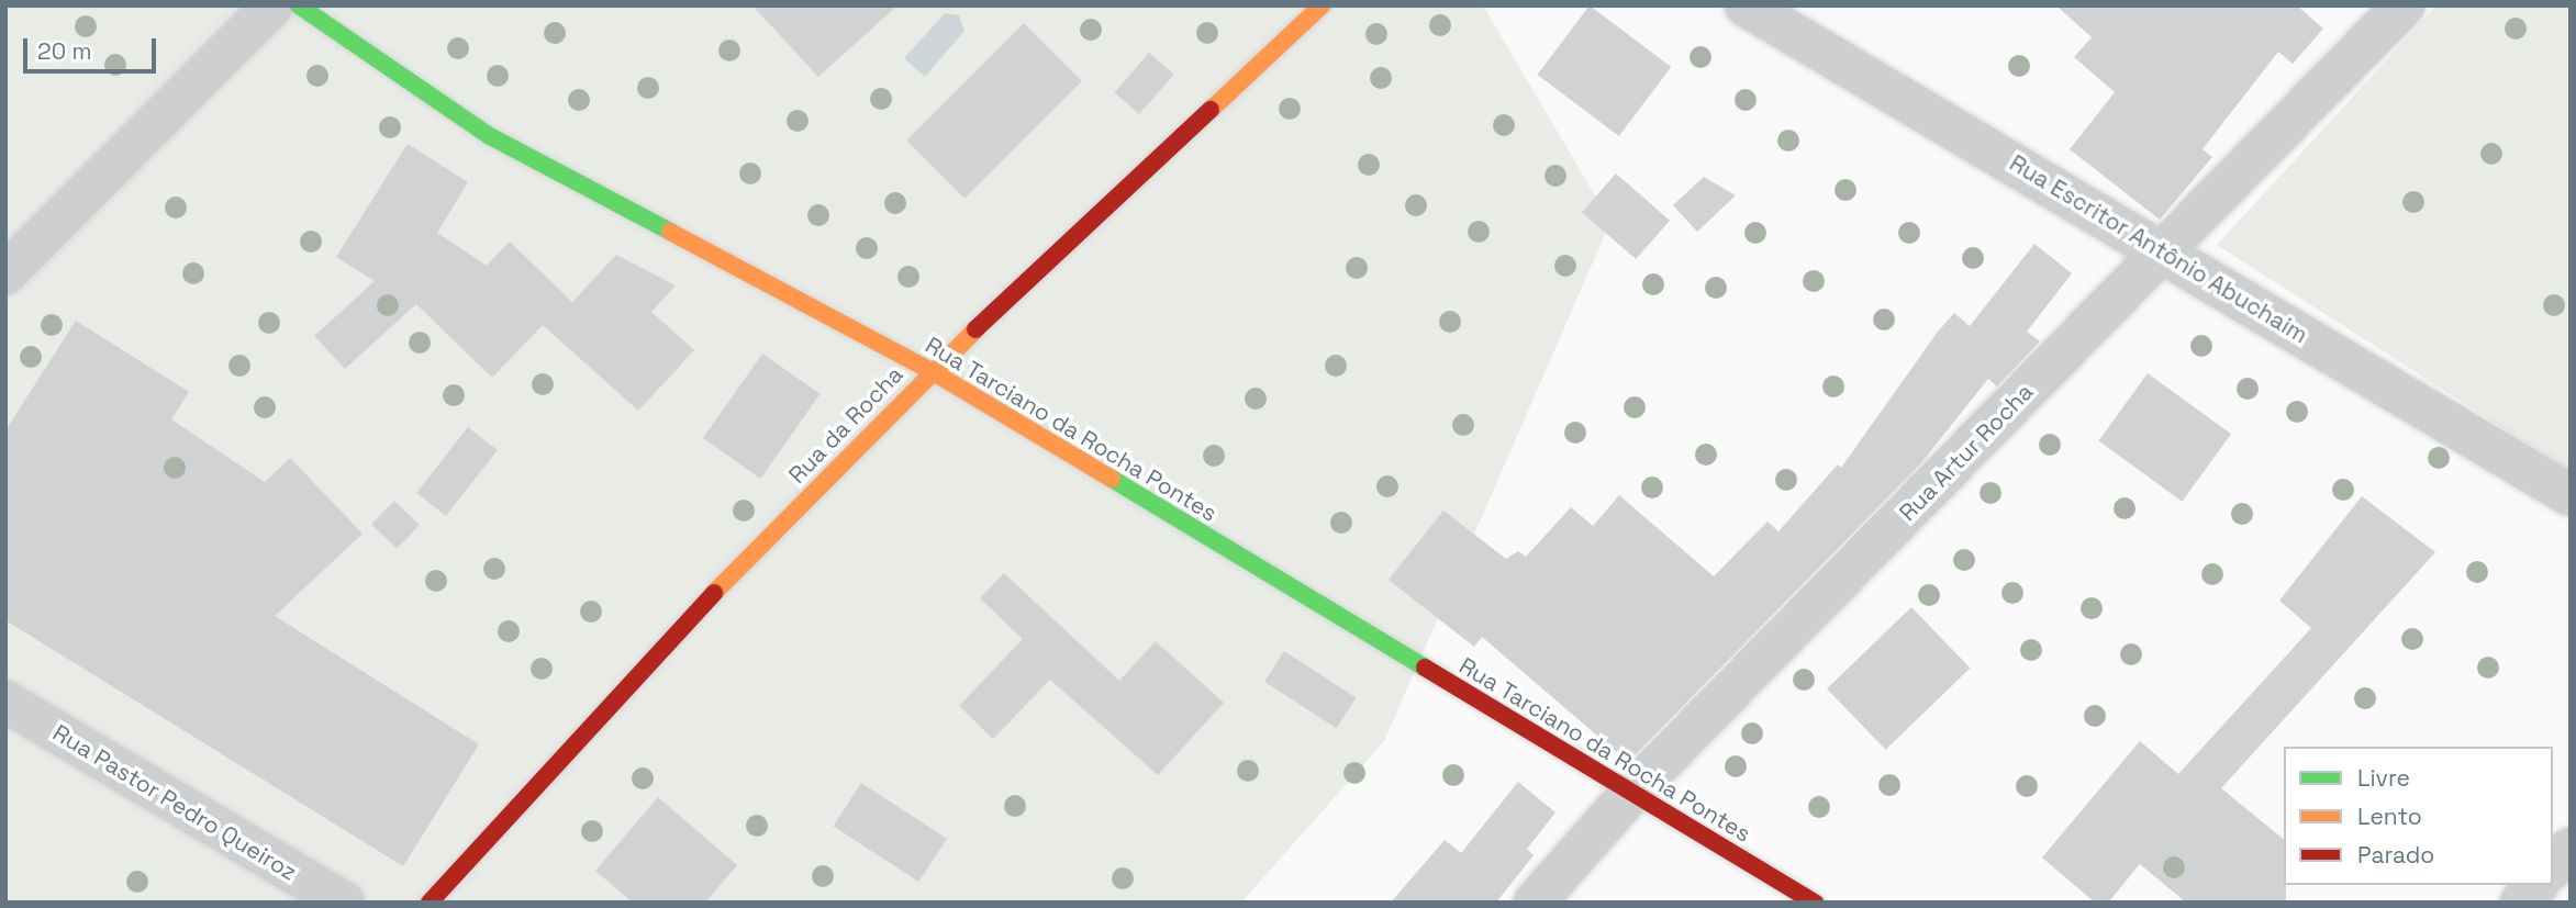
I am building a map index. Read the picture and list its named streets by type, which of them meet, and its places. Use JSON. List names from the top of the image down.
{
  "streets": {
    "street": [
      "Rua Escritor Antônio Abuchaim",
      "Rua da Rocha",
      "Rua Tarciano da Rocha Pontes",
      "Rua Artur Rocha",
      "Rua Pastor Pedro Queiroz"
    ]
  },
  "crossings": [
    ["Rua Escritor Antônio Abuchaim", "Rua Artur Rocha"],
    ["Rua da Rocha", "Rua Tarciano da Rocha Pontes"],
    ["Rua Tarciano da Rocha Pontes", "Rua Artur Rocha"]
  ],
  "legend": ["Livre", "Lento", "Parado"],
  "scale_bar": "20 m"
}
